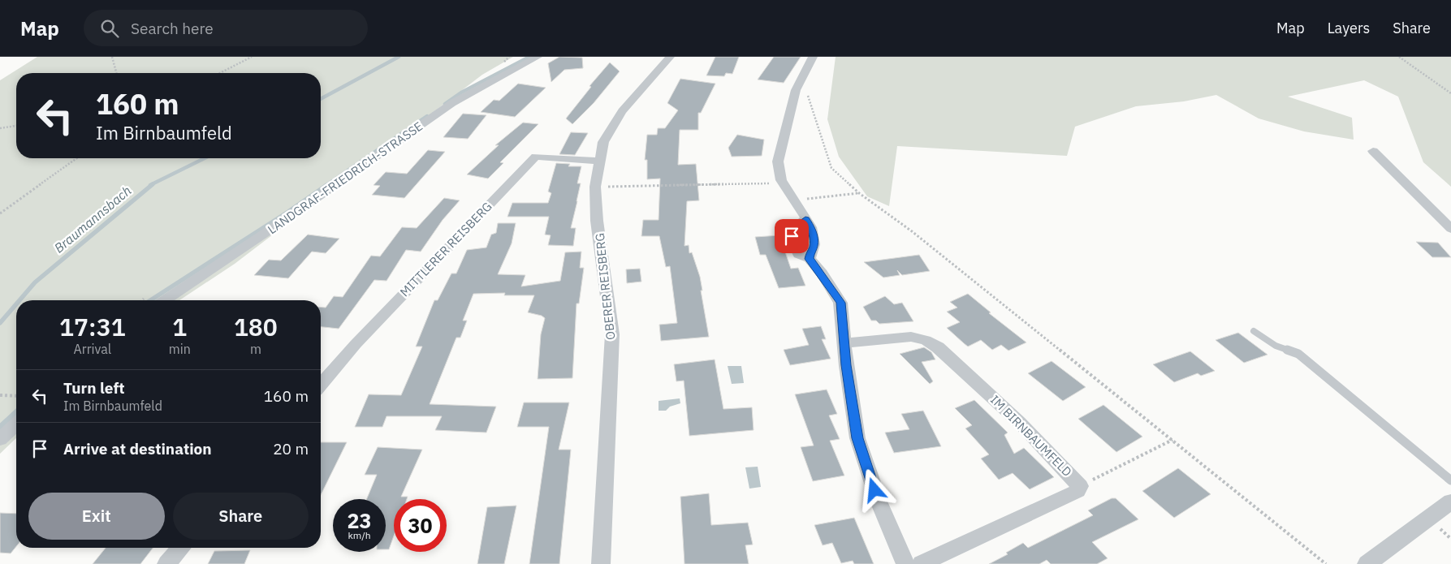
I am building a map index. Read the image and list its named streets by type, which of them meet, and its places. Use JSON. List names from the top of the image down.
{
  "streets": {
    "street": [
      "LANDGRAF-FRIEDRICH-STRASSE",
      "MITTLERER REISBERG",
      "OBERER REISBERG",
      "IM BIRNBAUMFELD"
    ]
  },
  "crossings": [
    ["MITTLERER REISBERG", "OBERER REISBERG"]
  ],
  "water": ["Braumannsbach"],
  "page": {
    "header": "Map",
    "search": "Search here",
    "nav": ["Map", "Layers", "Share"],
    "turn": ["160 m", "Im Birnbaumfeld"],
    "eta": [
      "17:31",
      "Arrival",
      "1",
      "min",
      "180",
      "m"
    ],
    "list": [
      {
        "name": "Turn left",
        "note": "Im Birnbaumfeld",
        "value": "160 m"
      },
      {
        "name": "Arrive at destination",
        "value": "20 m"
      }
    ],
    "buttons": ["Exit", "Share"],
    "speed": "23 km/h",
    "limit": "30"
  }
}
